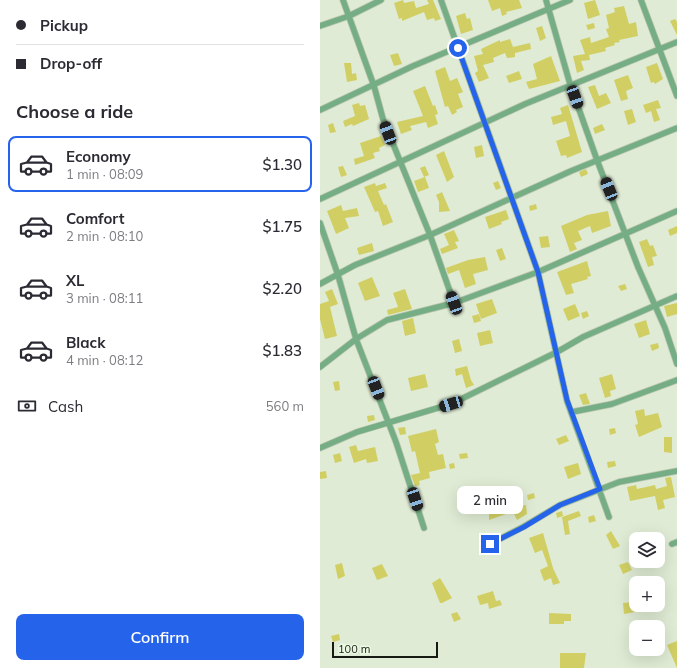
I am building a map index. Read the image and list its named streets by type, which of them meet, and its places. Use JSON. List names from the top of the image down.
{
  "scale_bar": "100 m",
  "page": {
    "banner": ["Pickup", "Drop-off"],
    "heading": "Choose a ride",
    "list": [
      {
        "name": "Economy",
        "note": "1 min · 08:09",
        "value": "$1.30"
      },
      {
        "name": "Comfort",
        "note": "2 min · 08:10",
        "value": "$1.75"
      },
      {
        "name": "XL",
        "note": "3 min · 08:11",
        "value": "$2.20"
      },
      {
        "name": "Black",
        "note": "4 min · 08:12",
        "value": "$1.83"
      }
    ],
    "pay": ["Cash", "560 m"],
    "bubble": "2 min",
    "map_buttons": ["+", "−"],
    "buttons": "Confirm",
    "scale": "100 m"
  }
}
